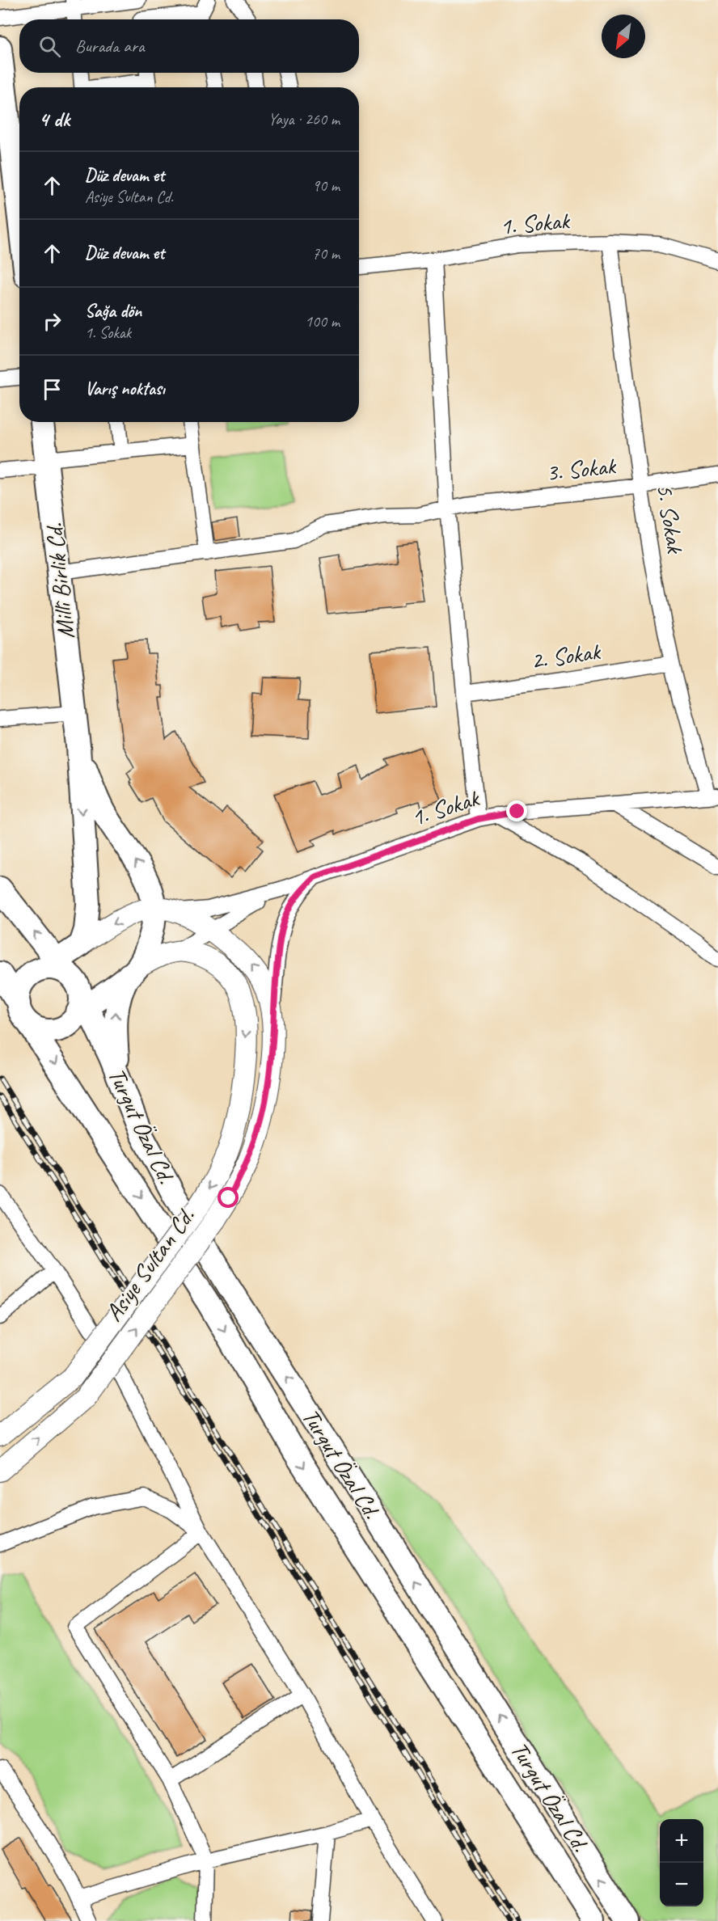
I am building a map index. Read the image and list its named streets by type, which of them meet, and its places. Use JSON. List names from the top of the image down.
{
  "streets": {
    "main road": ["Millî Birlik Cd.", "Turgut Özal Cd.", "Asiye Sultan Cd."],
    "street": [
      "1. Sokak",
      "3. Sokak",
      "5. Sokak",
      "2. Sokak"
    ]
  },
  "crossings": [
    ["1. Sokak", "5. Sokak"],
    ["3. Sokak", "5. Sokak"],
    ["3. Sokak", "Millî Birlik Cd."],
    ["5. Sokak", "2. Sokak"],
    ["Millî Birlik Cd.", "Asiye Sultan Cd."]
  ],
  "north": "bottom left",
  "page": {
    "search": "Burada ara",
    "heading": ["4 dk", "Yaya · 260 m"],
    "list": [
      ["Düz devam et", "Asiye Sultan Cd.", "90 m"],
      ["Düz devam et", "70 m"],
      ["Sağa dön", "1. Sokak", "100 m"],
      "Varış noktası"
    ],
    "map_buttons": ["+", "−"]
  }
}
